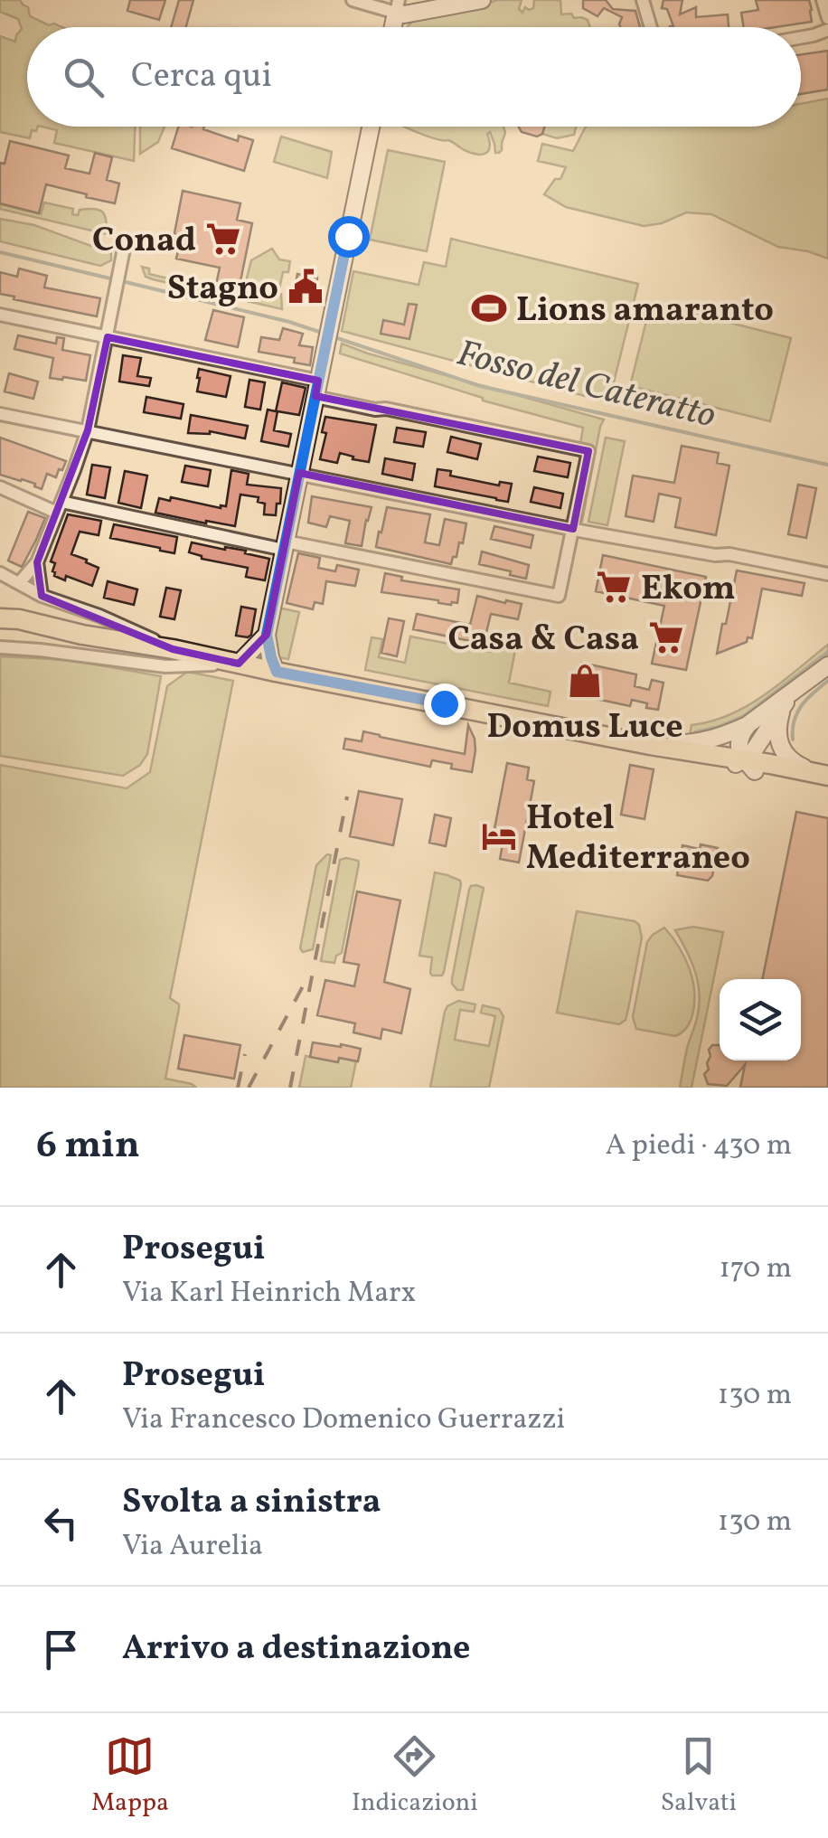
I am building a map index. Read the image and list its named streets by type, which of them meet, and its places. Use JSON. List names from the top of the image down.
{
  "water": ["Fosso del Cateratto"],
  "places": {
    "supermarket": ["Conad", "Ekom", "Casa & Casa"],
    "public building": ["Stagno"],
    "sports": ["Lions amaranto"],
    "shop": ["Domus Luce"],
    "hotel": ["Hotel Mediterraneo"]
  },
  "page": {
    "search": "Cerca qui",
    "heading": ["6 min", "A piedi · 430 m"],
    "list": [
      ["Prosegui", "Via Karl Heinrich Marx", "170 m"],
      ["Prosegui", "Via Francesco Domenico Guerrazzi", "130 m"],
      ["Svolta a sinistra", "Via Aurelia", "130 m"],
      "Arrivo a destinazione"
    ],
    "nav": ["Mappa", "Indicazioni", "Salvati"]
  }
}
